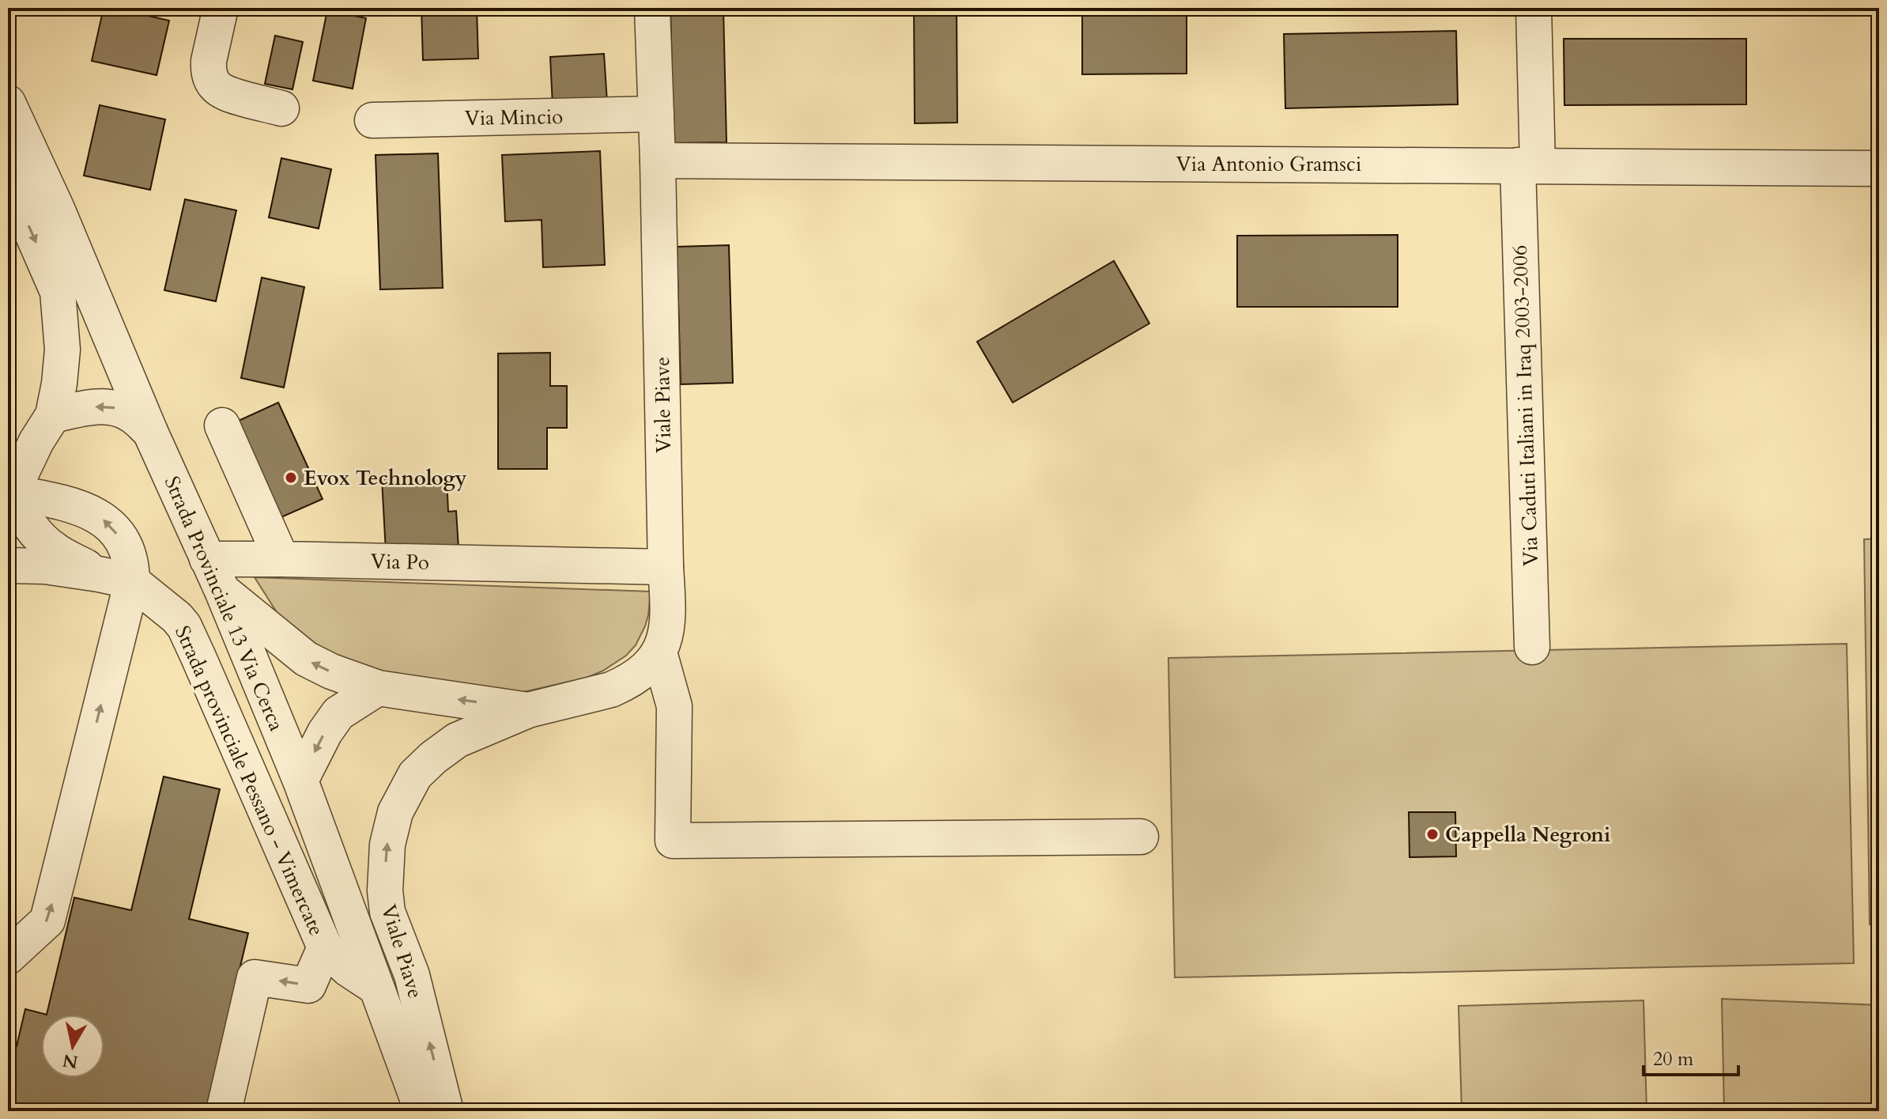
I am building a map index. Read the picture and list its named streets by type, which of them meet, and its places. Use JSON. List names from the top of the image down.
{
  "streets": {
    "street": [
      "Via Mincio",
      "Via Antonio Gramsci",
      "Viale Piave",
      "Via Caduti Italiani in Iraq 2003-2006",
      "Via Po",
      "Strada Provinciale 13 Via Cerca",
      "Strada provinciale Pessano - Vimercate"
    ]
  },
  "crossings": [
    ["Via Mincio", "Viale Piave"],
    ["Via Antonio Gramsci", "Viale Piave"],
    ["Via Antonio Gramsci", "Via Caduti Italiani in Iraq 2003-2006"],
    ["Viale Piave", "Via Po"],
    ["Viale Piave", "Strada Provinciale 13 Via Cerca"],
    ["Via Po", "Strada Provinciale 13 Via Cerca"],
    ["Strada Provinciale 13 Via Cerca", "Strada provinciale Pessano - Vimercate"]
  ],
  "places": ["Evox Technology", "Cappella Negroni"],
  "scale_bar": "20 m",
  "north": "bottom"
}
